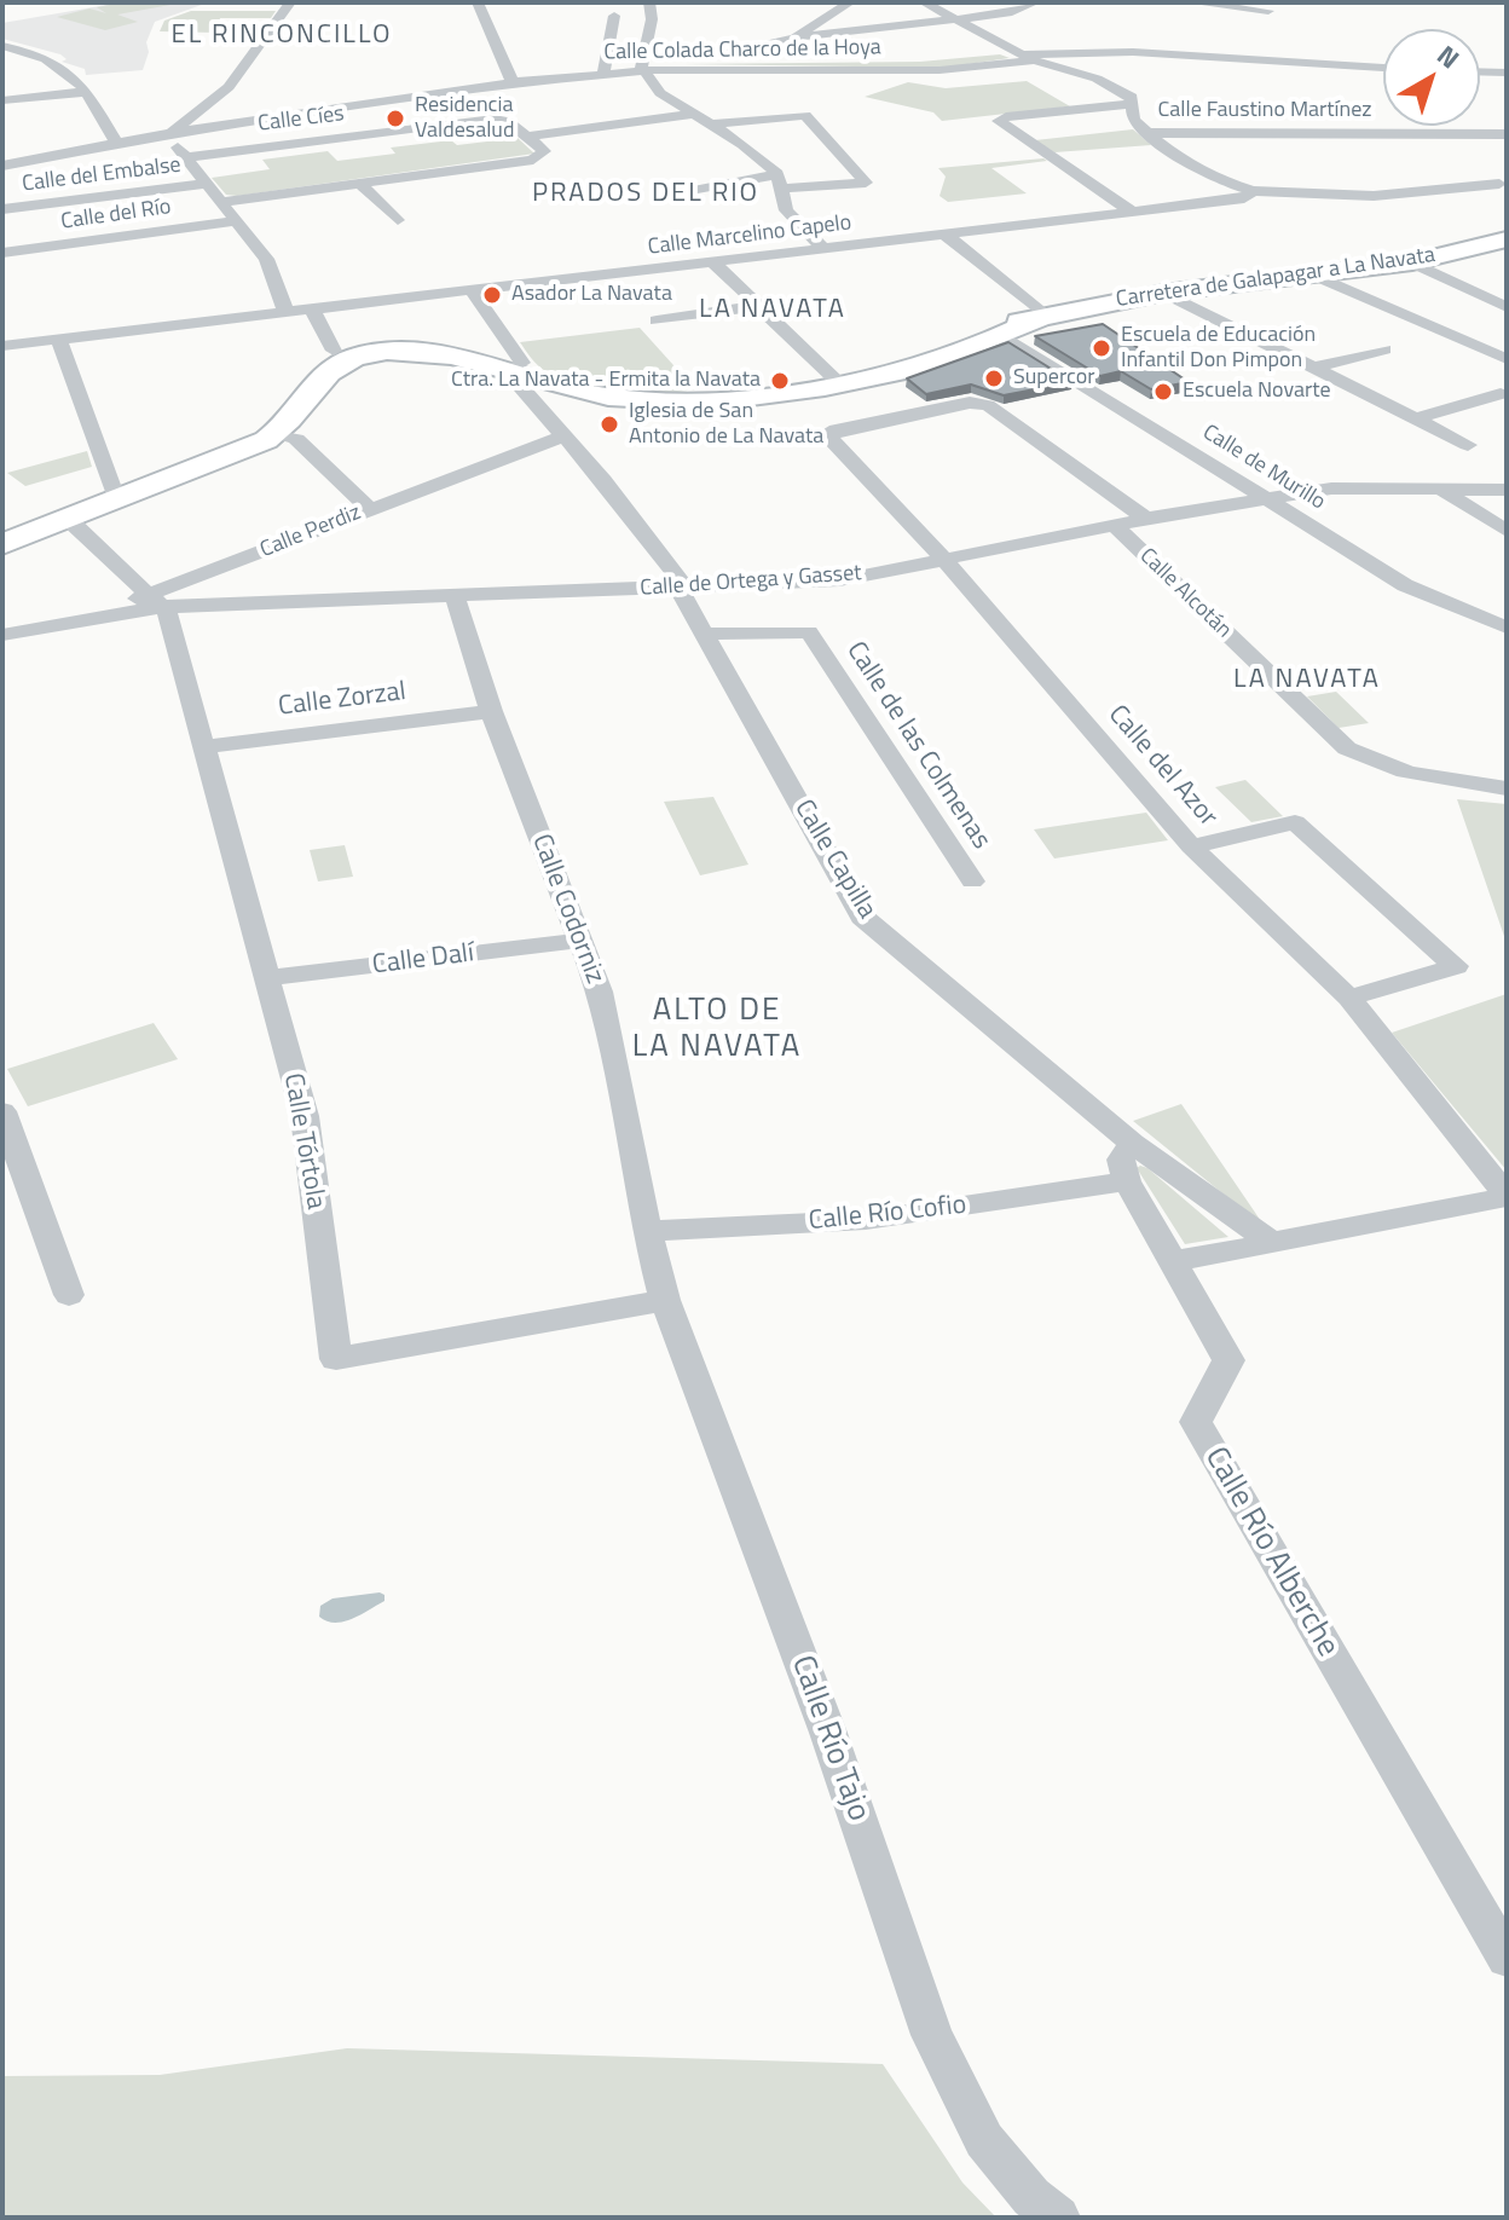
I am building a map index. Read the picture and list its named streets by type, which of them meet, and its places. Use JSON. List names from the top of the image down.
{
  "streets": {
    "main road": ["Carretera de Galapagar a La Navata"],
    "street": [
      "Calle Colada Charco de la Hoya",
      "Calle Faustino Martínez",
      "Calle Cíes",
      "Calle del Embalse",
      "Calle del Río",
      "Calle Marcelino Capelo",
      "Calle de Murillo",
      "Calle Perdiz",
      "Calle de Ortega y Gasset",
      "Calle Alcotán",
      "Calle Zorzal",
      "Calle de las Colmenas",
      "Calle del Azor",
      "Calle Capilla",
      "Calle Codorniz",
      "Calle Dalí",
      "Calle Tórtola",
      "Calle Río Cofio",
      "Calle Río Alberche",
      "Calle Río Tajo"
    ]
  },
  "crossings": [
    ["Calle Marcelino Capelo", "Calle de Murillo"],
    ["Carretera de Galapagar a La Navata", "Calle de Murillo"],
    ["Carretera de Galapagar a La Navata", "Calle Capilla"],
    ["Calle de Murillo", "Calle de Ortega y Gasset"],
    ["Calle Perdiz", "Calle de Ortega y Gasset"],
    ["Calle Perdiz", "Calle Capilla"],
    ["Calle Perdiz", "Calle Tórtola"],
    ["Calle de Ortega y Gasset", "Calle Alcotán"],
    ["Calle de Ortega y Gasset", "Calle del Azor"],
    ["Calle de Ortega y Gasset", "Calle Capilla"],
    ["Calle de Ortega y Gasset", "Calle Codorniz"],
    ["Calle de Ortega y Gasset", "Calle Tórtola"],
    ["Calle Zorzal", "Calle Codorniz"],
    ["Calle Zorzal", "Calle Tórtola"],
    ["Calle de las Colmenas", "Calle Capilla"],
    ["Calle Codorniz", "Calle Dalí"],
    ["Calle Codorniz", "Calle Río Cofio"],
    ["Calle Codorniz", "Calle Río Tajo"],
    ["Calle Dalí", "Calle Tórtola"],
    ["Calle Tórtola", "Calle Río Tajo"],
    ["Calle Río Cofio", "Calle Río Alberche"],
    ["Calle Río Cofio", "Calle Río Tajo"]
  ],
  "districts": [
    "EL RINCONCILLO",
    "PRADOS DEL RIO",
    "LA NAVATA",
    "LA NAVATA",
    "ALTO DE LA NAVATA"
  ],
  "places": [
    "Residencia Valdesalud",
    "Asador La Navata",
    "Escuela de Educación Infantil Don Pimpon",
    "Supercor",
    "Ctra. La Navata - Ermita la Navata",
    "Escuela Novarte",
    "Iglesia de San Antonio de La Navata"
  ],
  "north": "top right"
}
